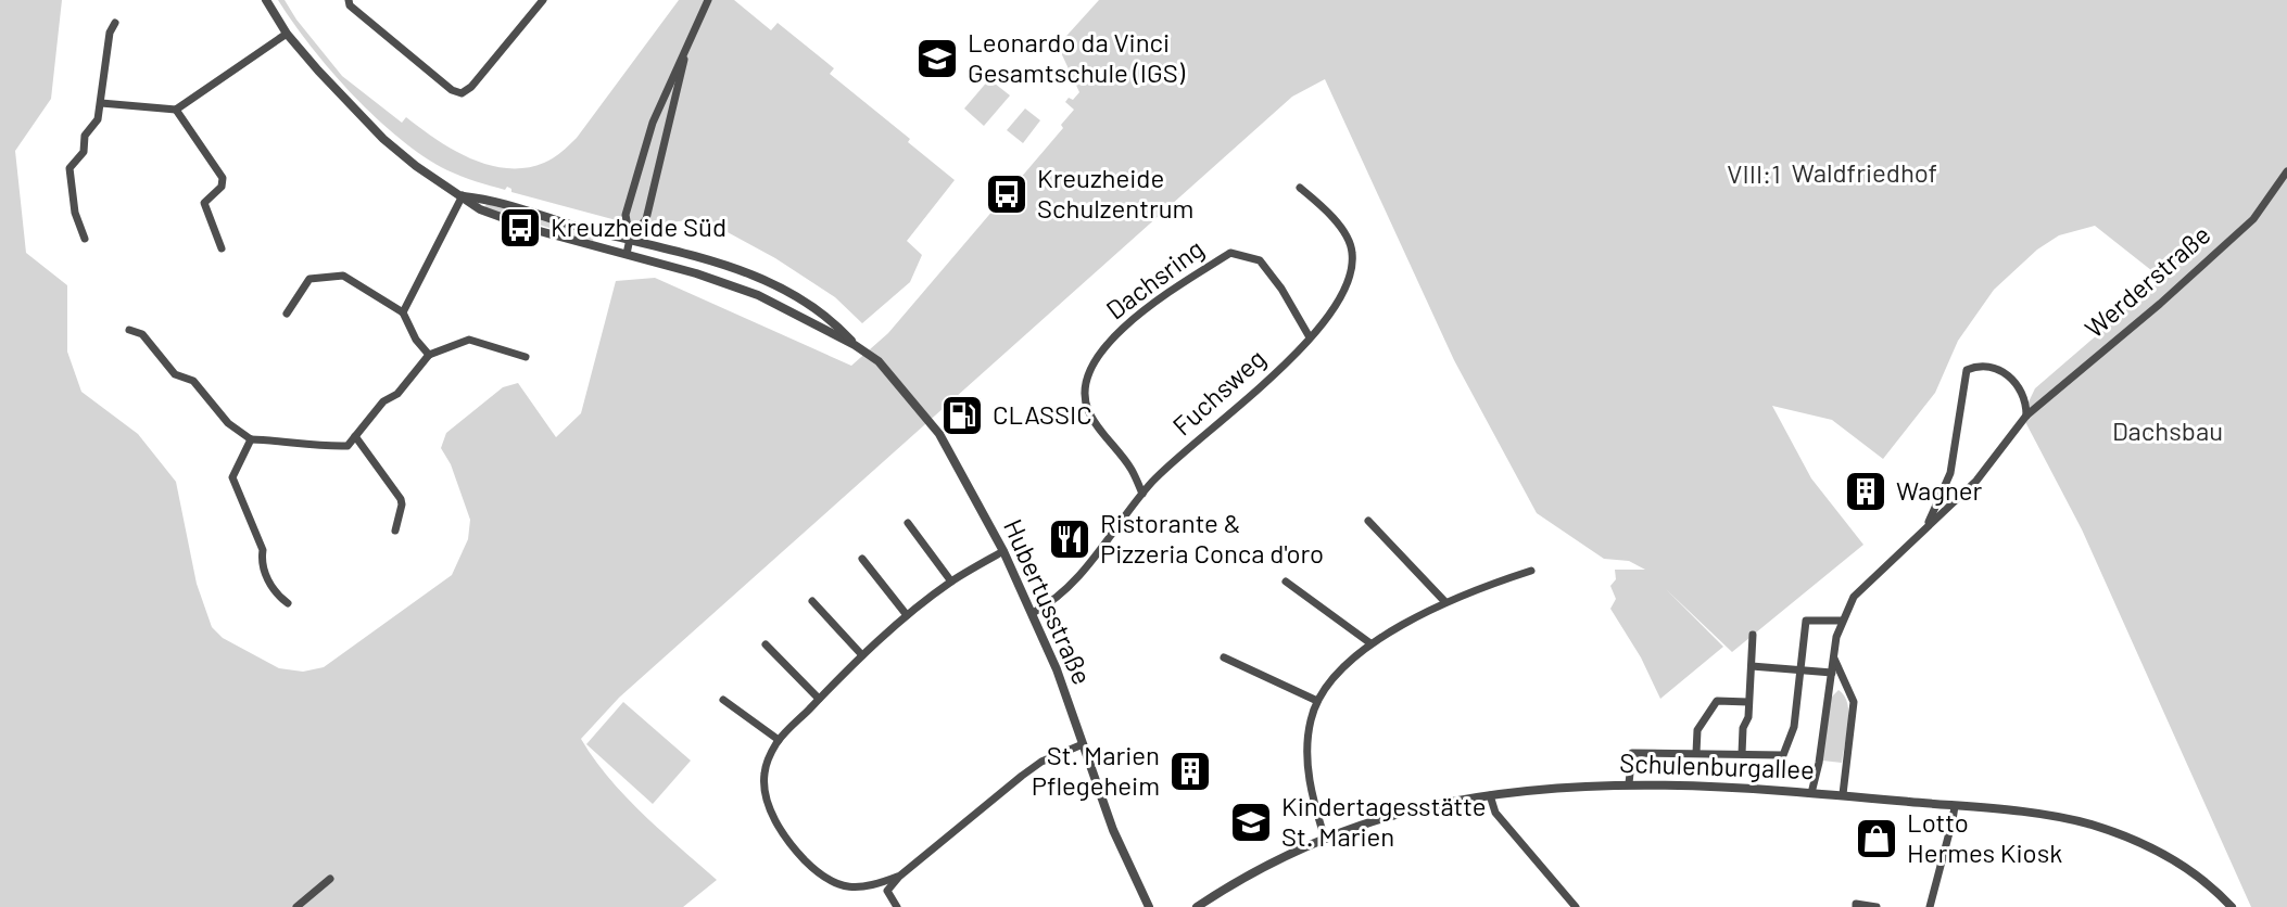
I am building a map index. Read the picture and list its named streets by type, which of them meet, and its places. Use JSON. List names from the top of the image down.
{
  "streets": {
    "street": [
      "Dachsring",
      "Werderstraße",
      "Fuchsweg",
      "Hubertusstraße",
      "Schulenburgallee"
    ]
  },
  "crossings": [
    ["Dachsring", "Fuchsweg"],
    ["Werderstraße", "Schulenburgallee"],
    ["Fuchsweg", "Hubertusstraße"]
  ],
  "parks": ["Waldfriedhof", "VIII:1", "Dachsbau"],
  "places": {
    "school or university": ["Leonardo da Vinci Gesamtschule (IGS)", "Kindertagesstätte St. Marien"],
    "bus stop": ["Kreuzheide Schulzentrum", "Kreuzheide Süd"],
    "fuel station": ["CLASSIC"],
    "building": ["Wagner", "St. Marien Pflegeheim"],
    "restaurant": ["Ristorante & Pizzeria Conca d'oro"],
    "shop": ["Lotto Hermes Kiosk"]
  }
}
